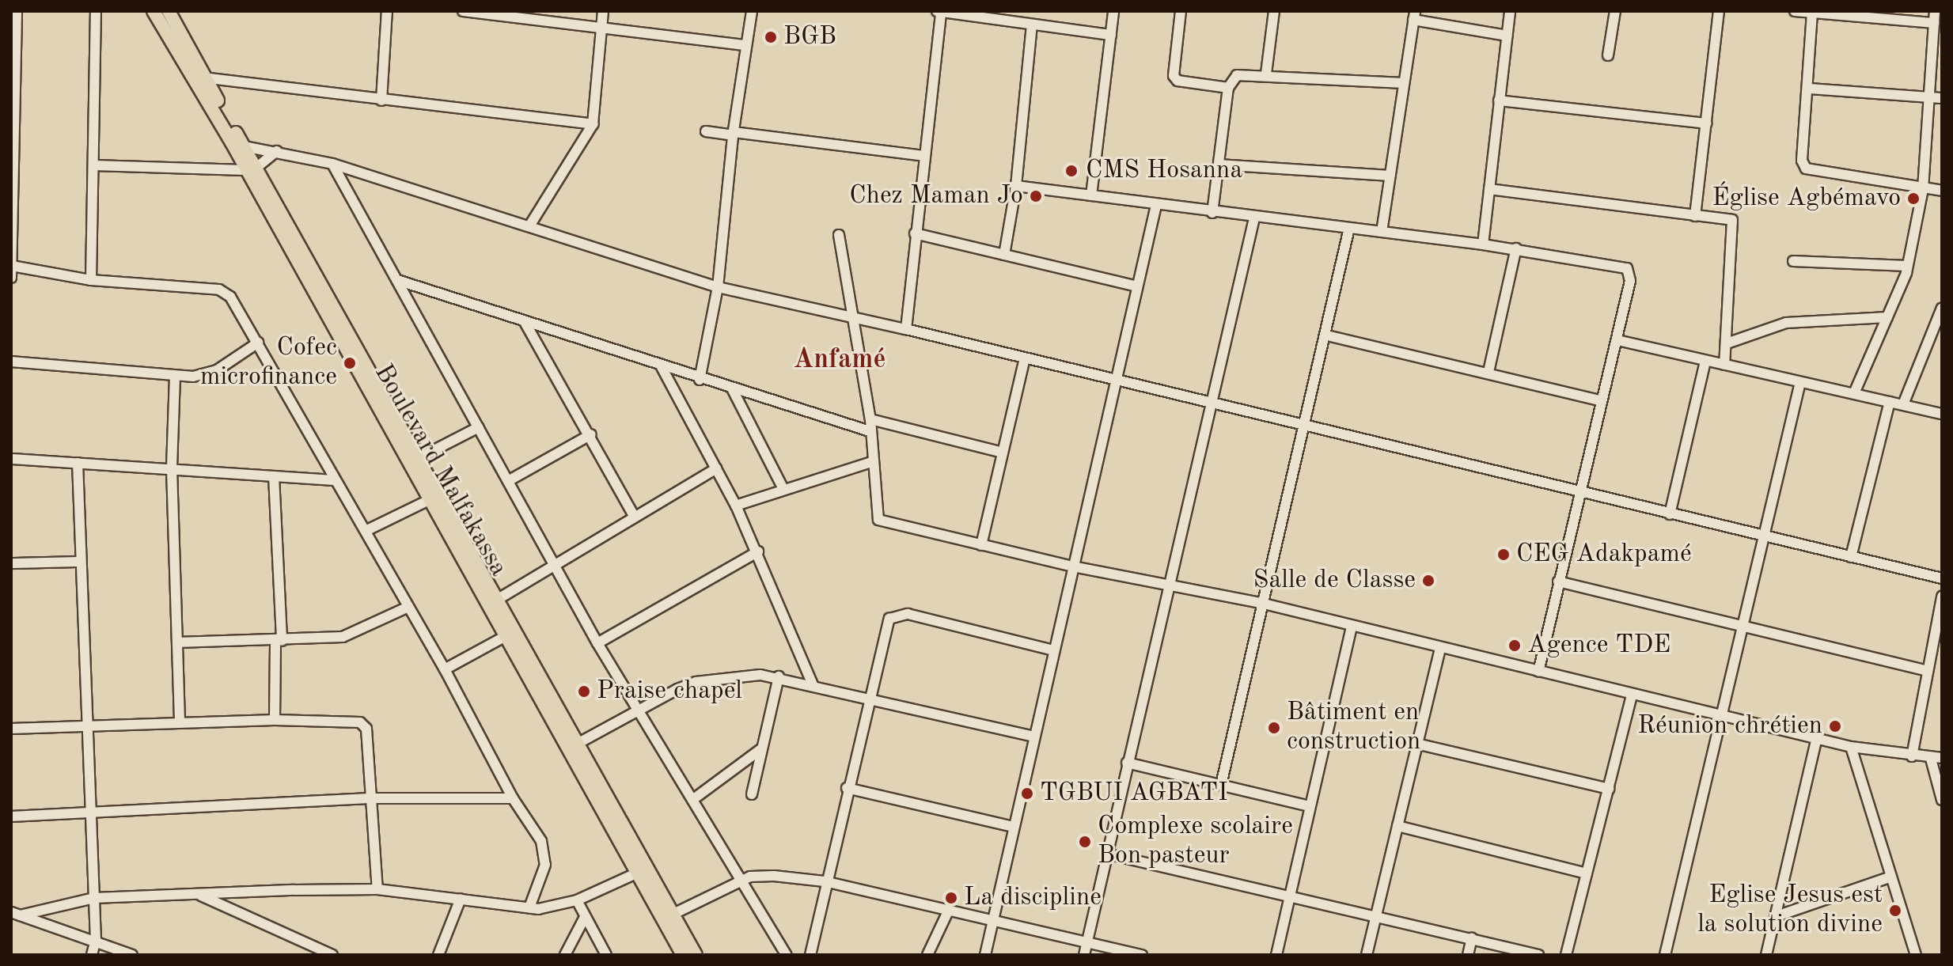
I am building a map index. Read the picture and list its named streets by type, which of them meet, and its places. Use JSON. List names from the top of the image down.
{
  "streets": {
    "main road": ["Boulevard Malfakassa"]
  },
  "districts": ["Anfamé"],
  "places": [
    "BGB",
    "CMS Hosanna",
    "Chez Maman Jo",
    "Église Agbémavo",
    "Cofec microfinance",
    "CEG Adakpamé",
    "Salle de Classe",
    "Agence TDE",
    "Praise chapel",
    "Réunion chrétien",
    "Bâtiment en construction",
    "TGBUI AGBATI",
    "Complexe scolaire Bon pasteur",
    "La discipline",
    "Eglise Jesus est la solution divine"
  ]
}
